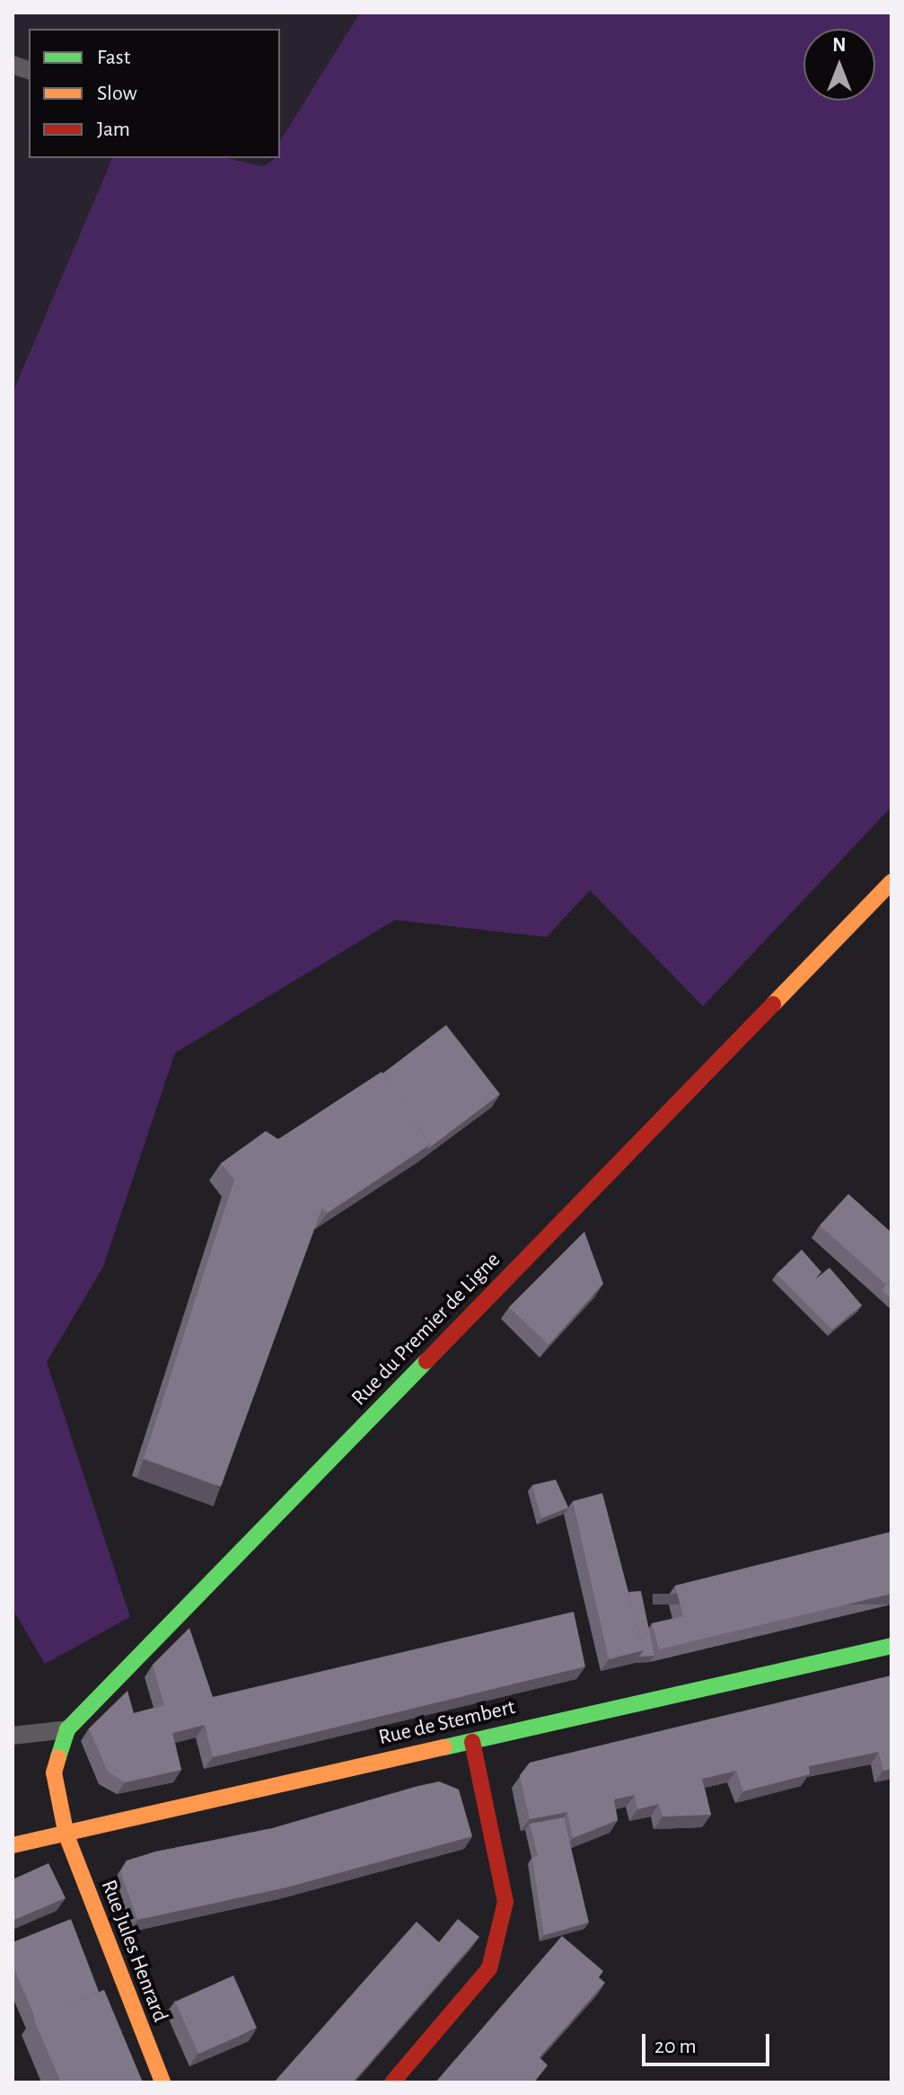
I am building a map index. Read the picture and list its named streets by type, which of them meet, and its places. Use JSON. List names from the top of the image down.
{
  "streets": {
    "street": ["Rue du Premier de Ligne", "Rue de Stembert", "Rue Jules Henrard"]
  },
  "crossings": [
    ["Rue du Premier de Ligne", "Rue de Stembert"],
    ["Rue du Premier de Ligne", "Rue Jules Henrard"],
    ["Rue de Stembert", "Rue Jules Henrard"]
  ],
  "legend": ["Fast", "Slow", "Jam"],
  "scale_bar": "20 m",
  "north": "top"
}
